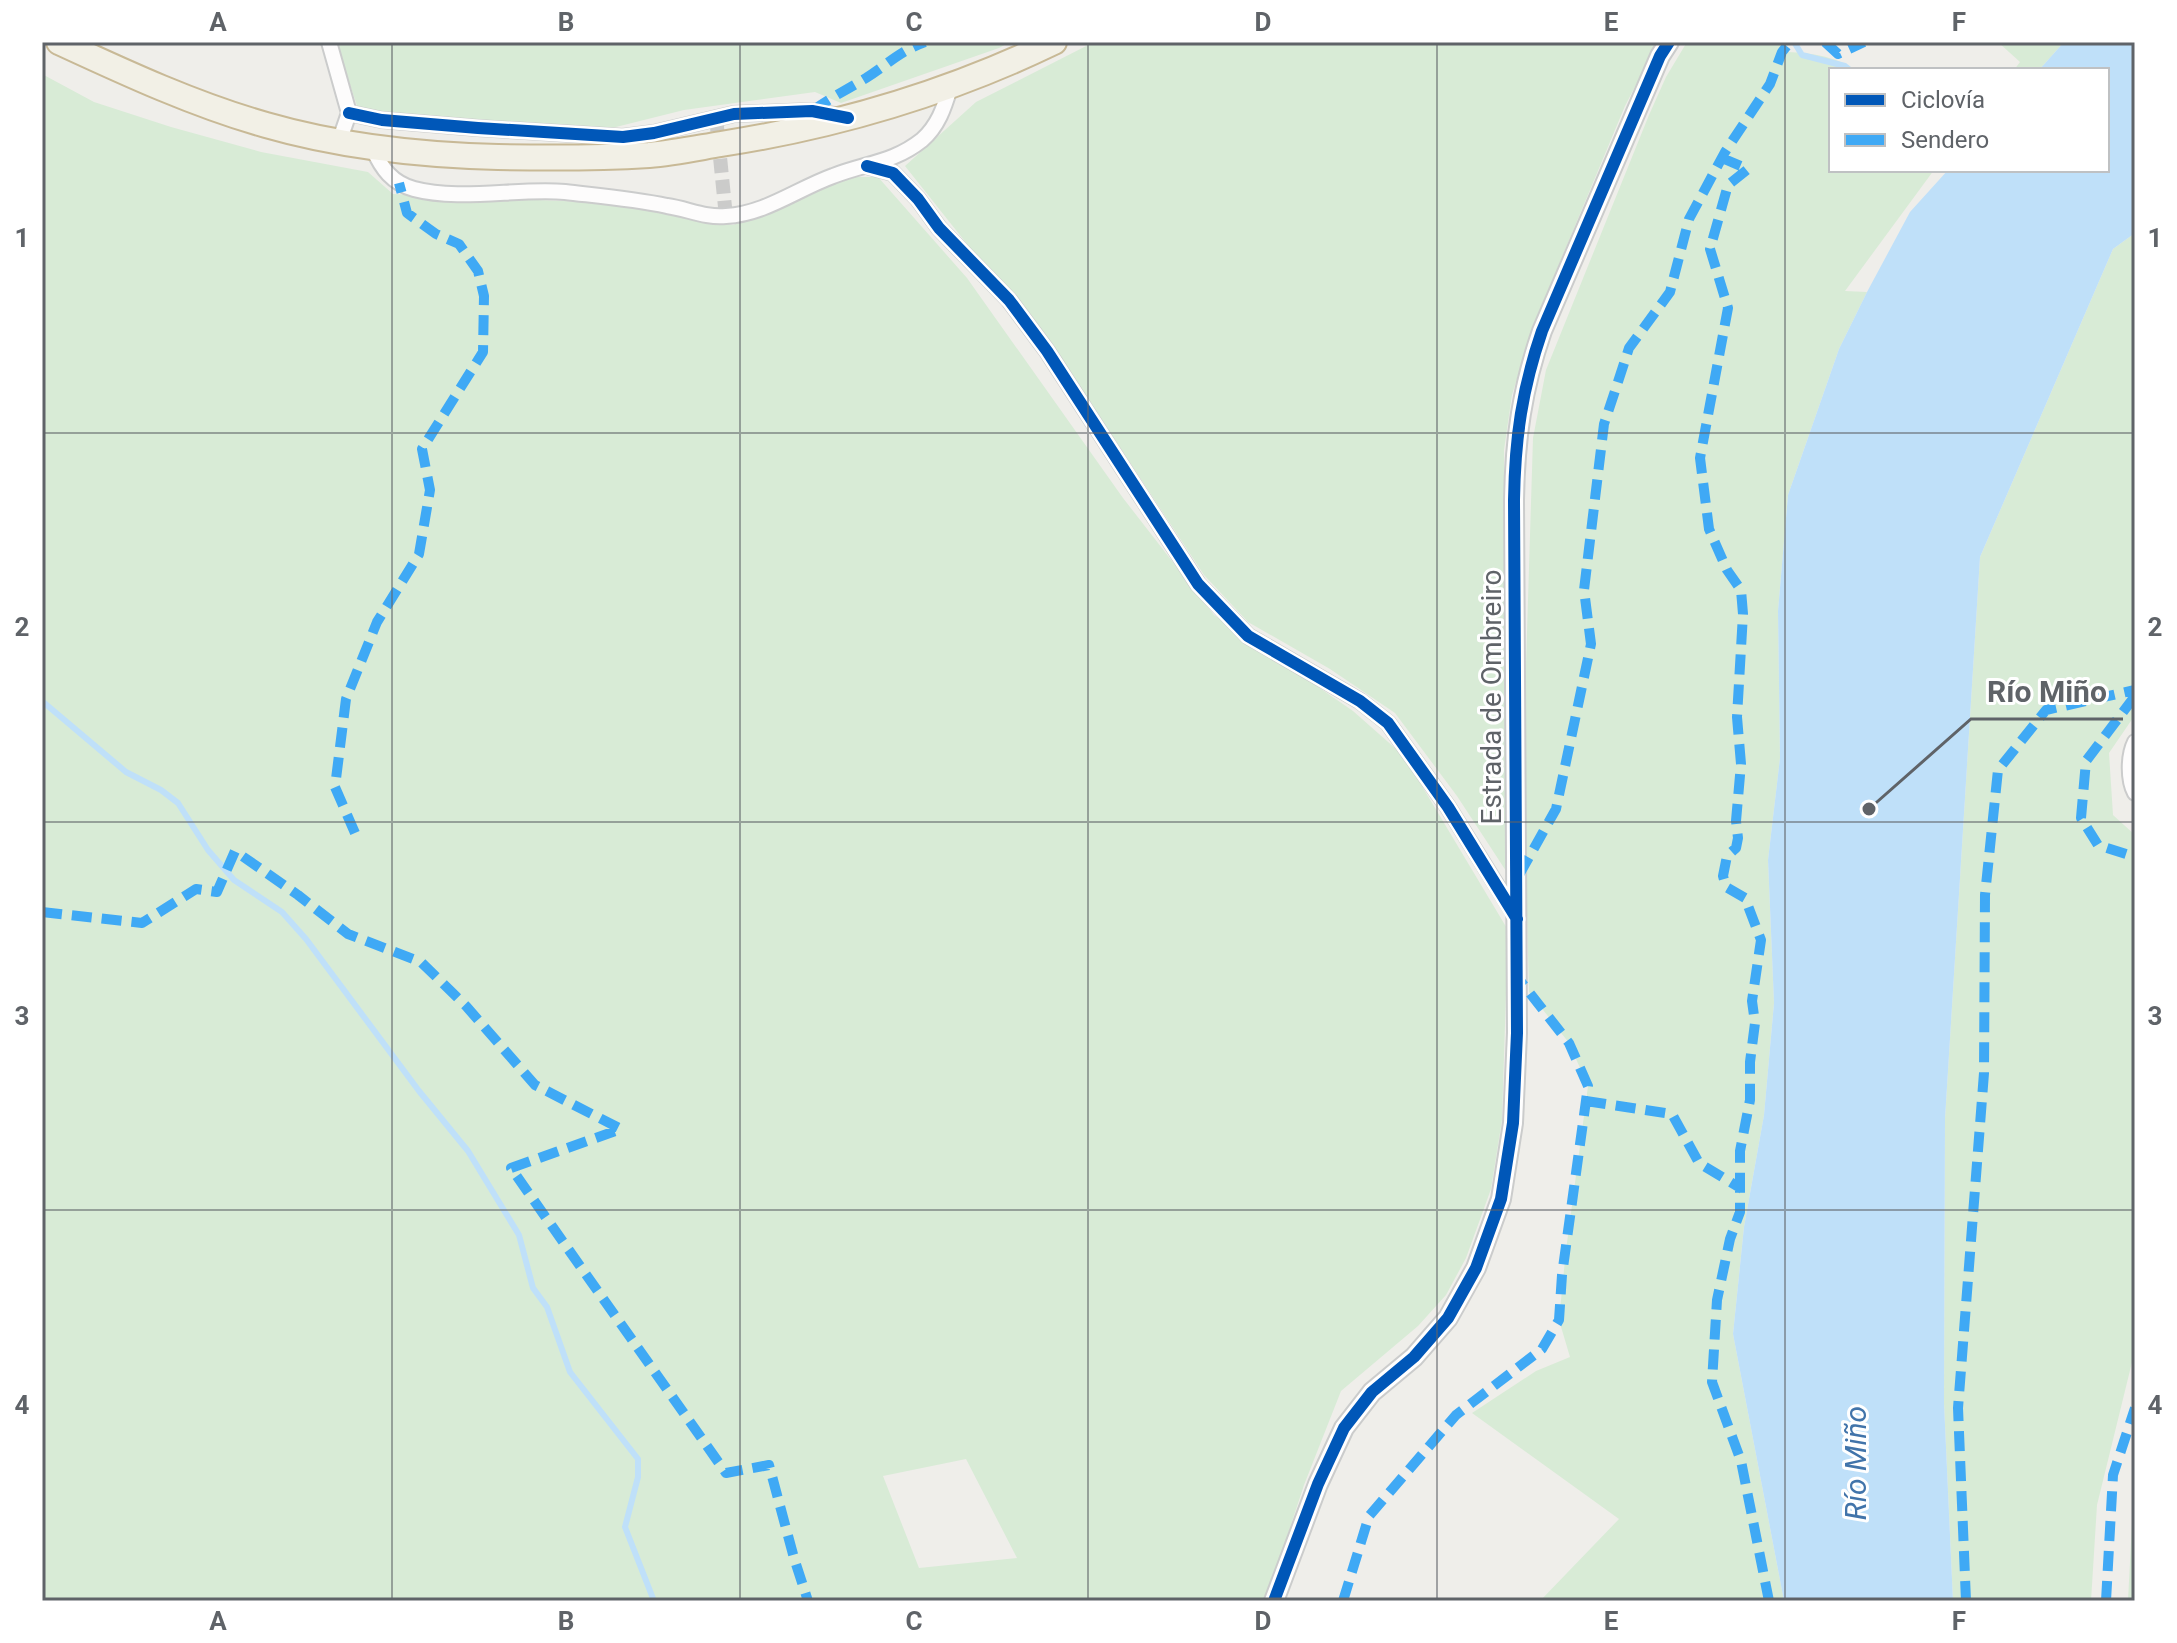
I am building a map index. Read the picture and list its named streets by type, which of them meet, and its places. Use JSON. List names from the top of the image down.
{
  "streets": {
    "street": ["Estrada de Ombreiro"]
  },
  "water": ["Río Miño"],
  "places": ["Río Miño"],
  "legend": ["Ciclovía", "Sendero"],
  "grid": {
    "columns": [
      "A",
      "B",
      "C",
      "D",
      "E",
      "F"
    ],
    "rows": [
      "1",
      "2",
      "3",
      "4"
    ]
  }
}
